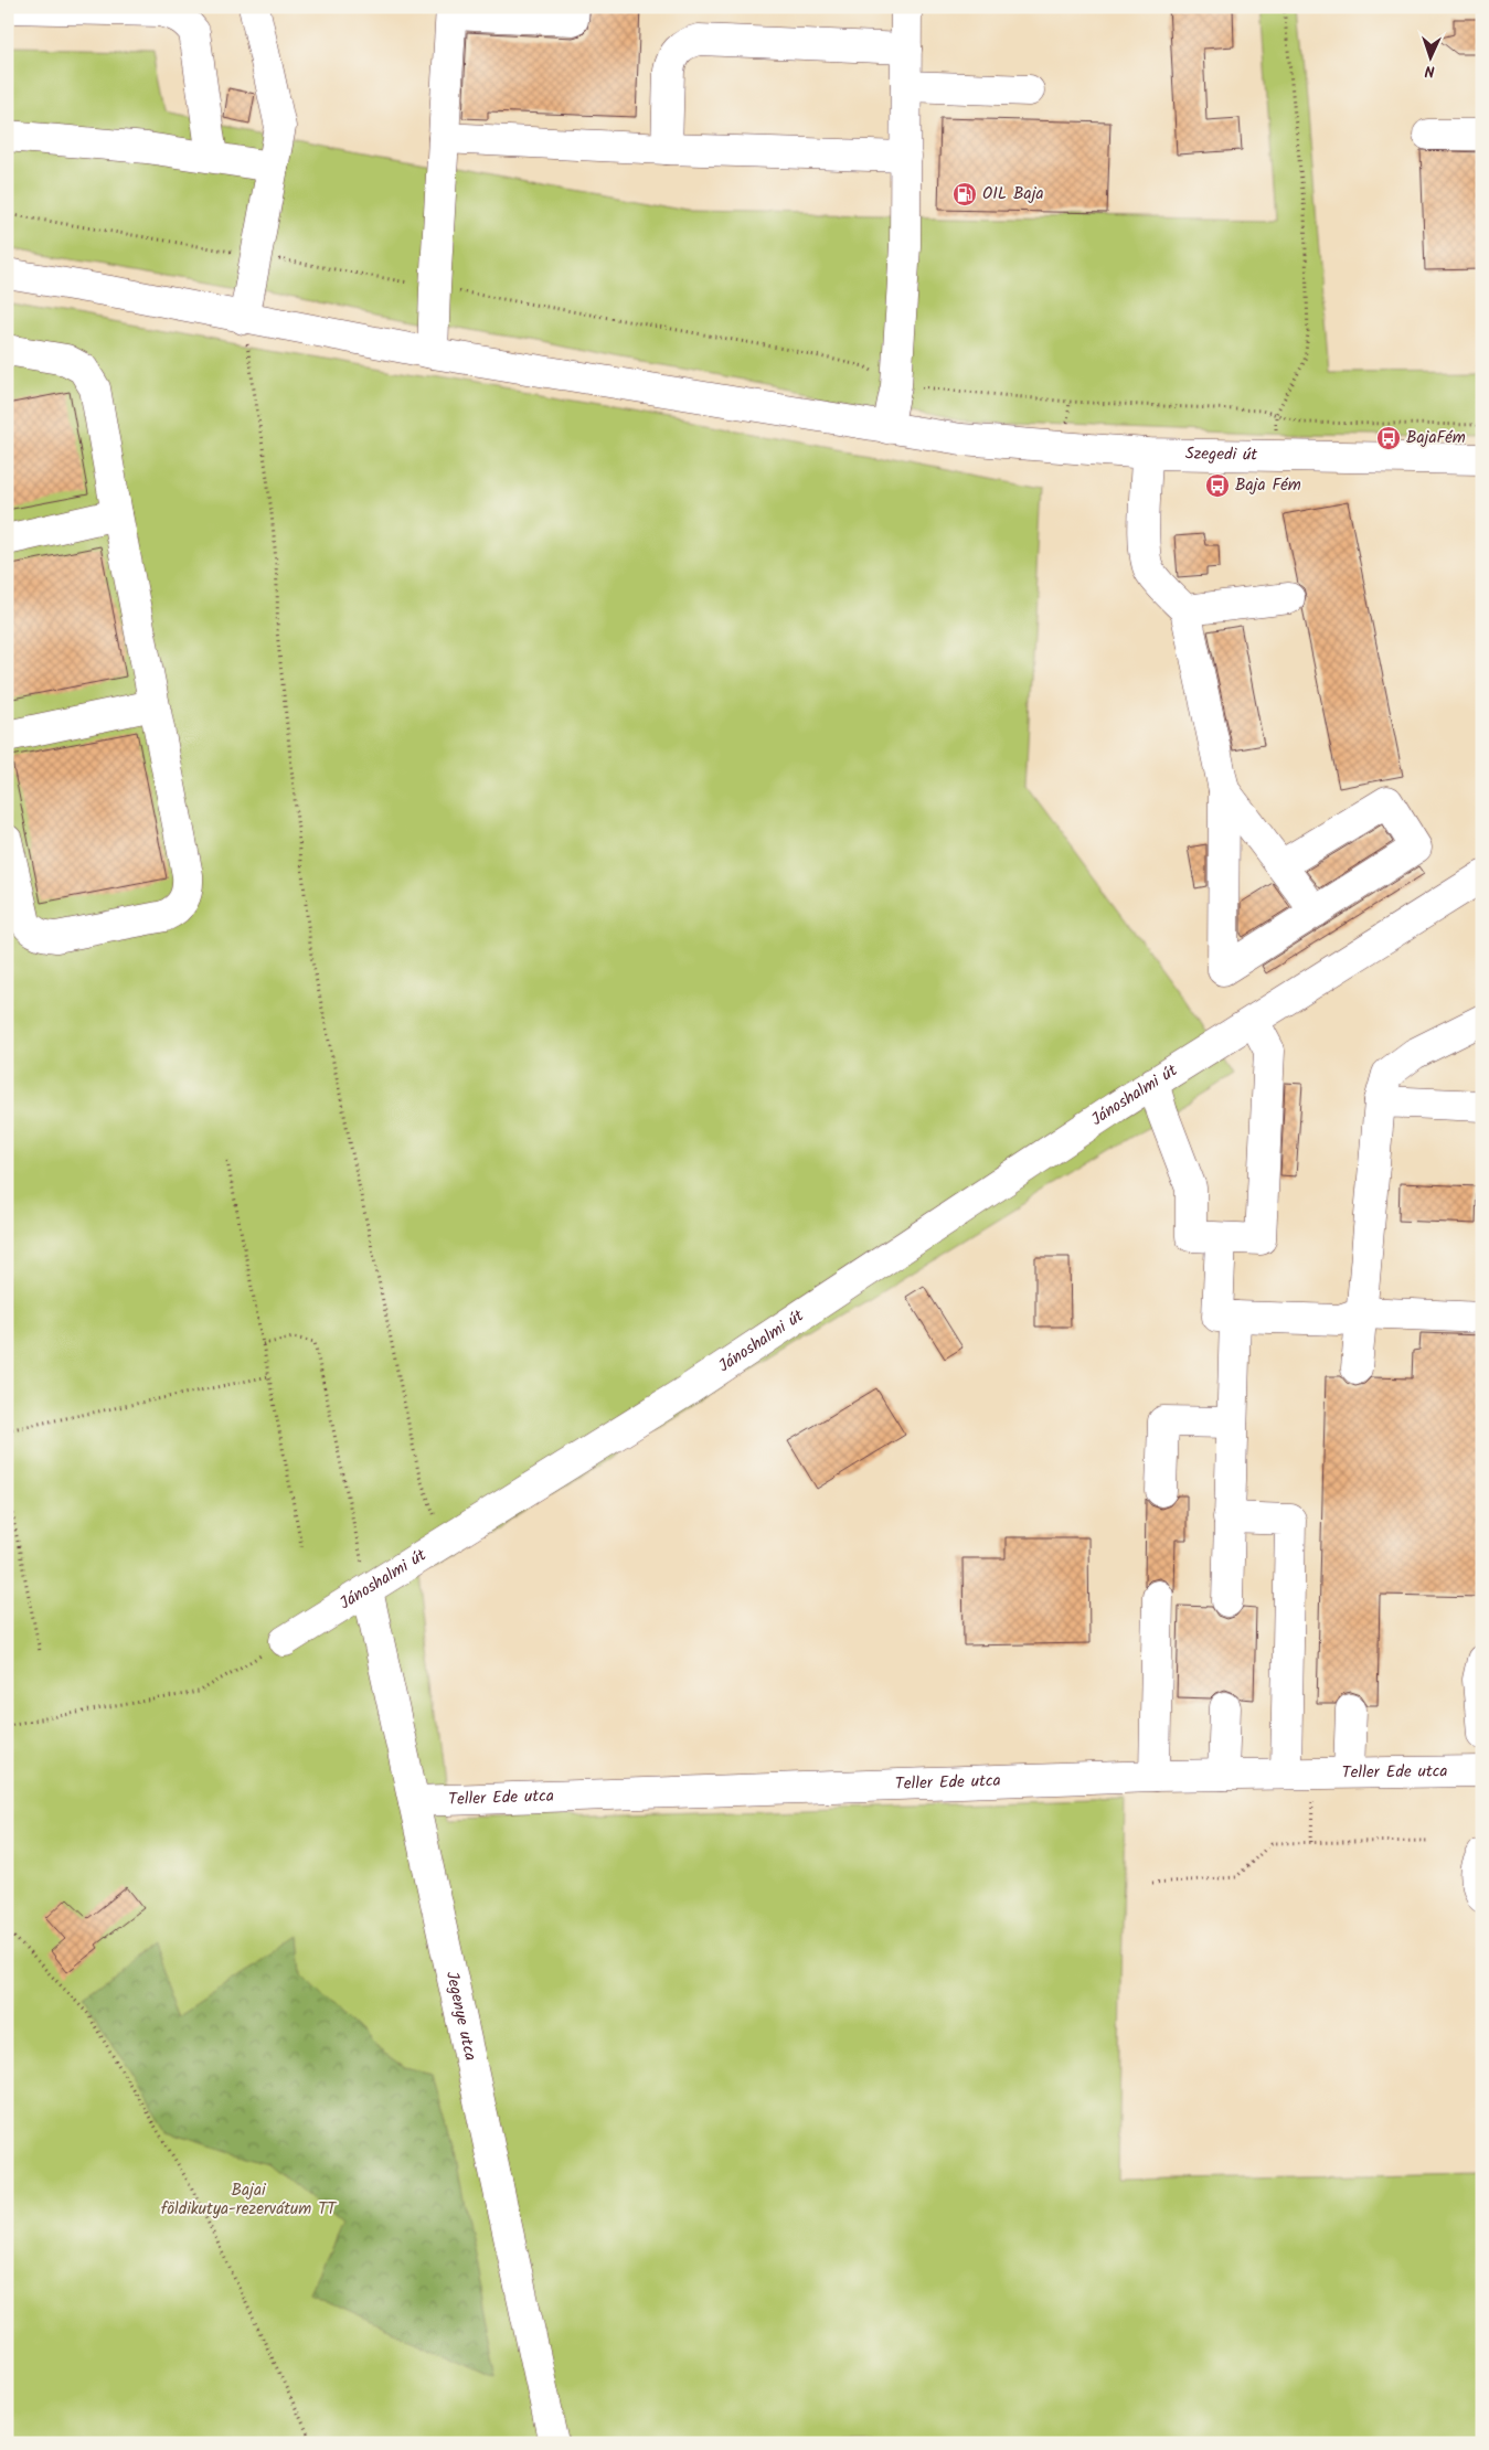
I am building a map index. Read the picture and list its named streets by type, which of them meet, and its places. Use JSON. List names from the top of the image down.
{
  "streets": {
    "street": [
      "Szegedi út",
      "Jánoshalmi út",
      "Teller Ede utca",
      "Jegenye utca"
    ]
  },
  "crossings": [
    ["Jánoshalmi út", "Jegenye utca"],
    ["Teller Ede utca", "Jegenye utca"]
  ],
  "parks": ["Bajai földikutya-rezervátum TT"],
  "places": {
    "fuel station": ["OIL Baja"],
    "bus stop": ["BajaFém", "Baja Fém"]
  },
  "north": "bottom"
}
